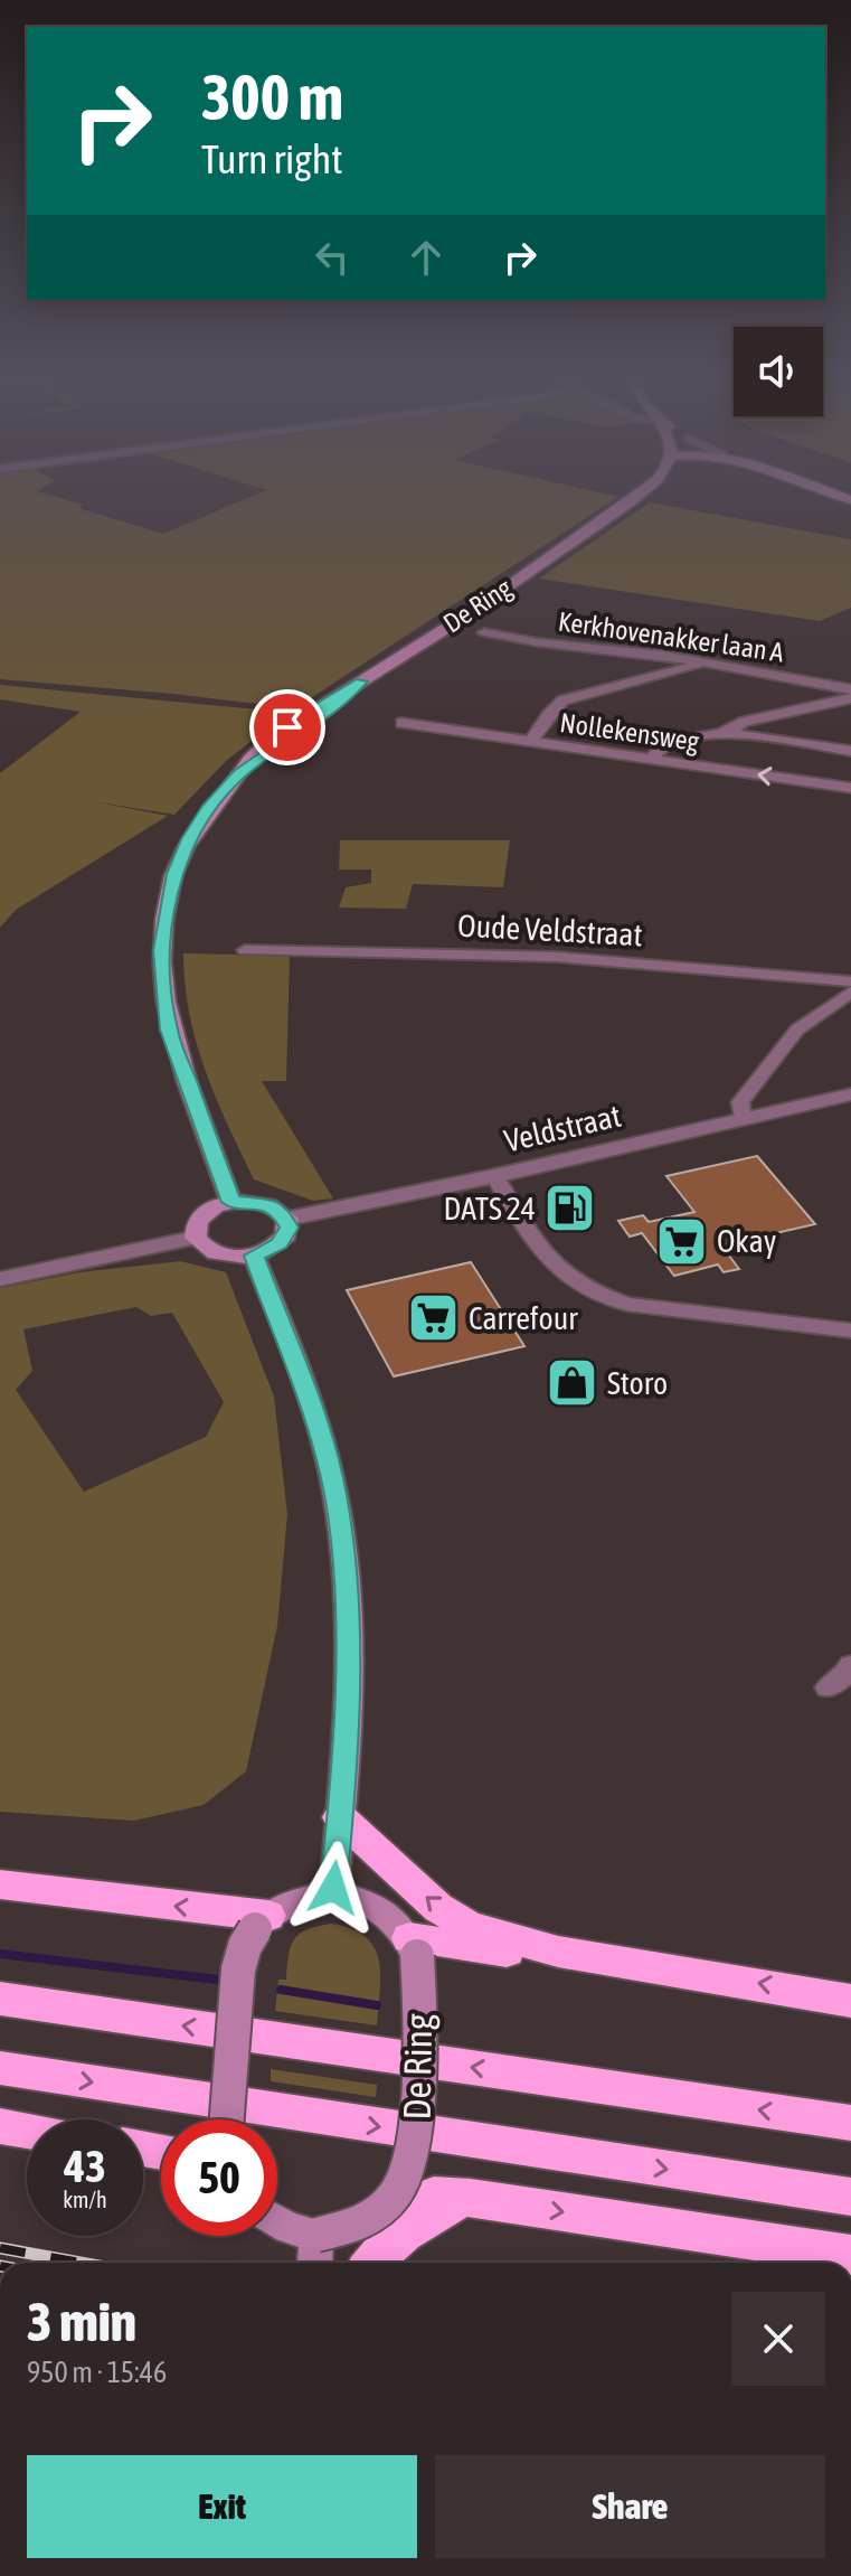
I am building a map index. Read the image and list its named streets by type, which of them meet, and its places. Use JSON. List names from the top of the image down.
{
  "streets": {
    "main road": ["De Ring"],
    "street": [
      "Kerkhovenakker laan A",
      "Nollekensweg",
      "Oude Veldstraat",
      "Veldstraat"
    ]
  },
  "crossings": [
    ["De Ring", "Veldstraat"]
  ],
  "places": {
    "fuel station": ["DATS 24"],
    "supermarket": ["Okay", "Carrefour"],
    "shop": ["Storo"]
  },
  "page": {
    "turn": ["300 m", "Turn right"],
    "speed": "43 km/h",
    "limit": "50",
    "heading": ["3 min", "950 m · 15:46"],
    "buttons": ["Exit", "Share"]
  }
}
